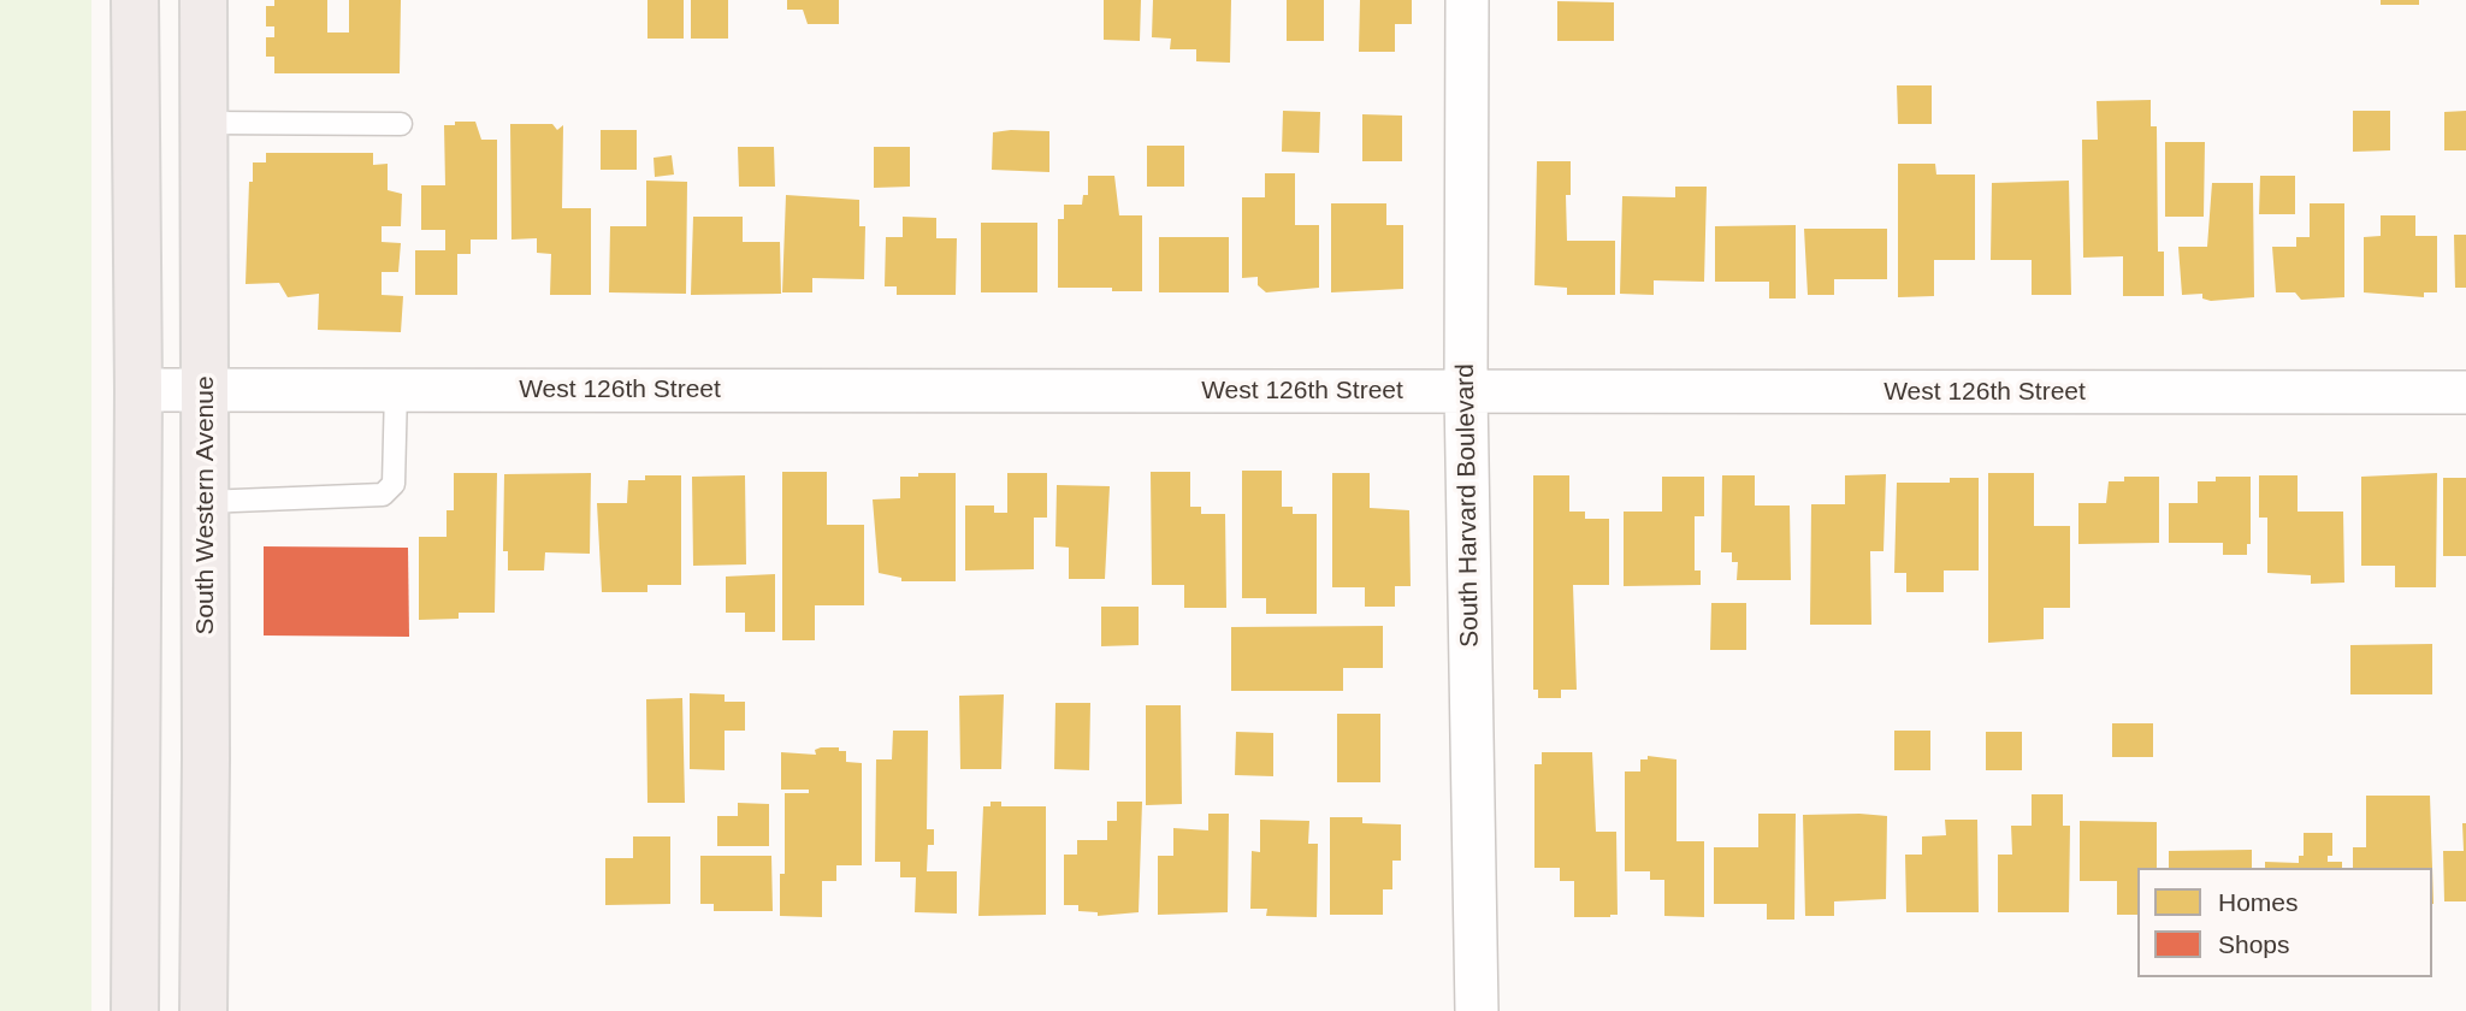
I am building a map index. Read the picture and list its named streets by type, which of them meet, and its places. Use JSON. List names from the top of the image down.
{
  "streets": {
    "main road": ["South Western Avenue"],
    "street": ["West 126th Street", "South Harvard Boulevard"]
  },
  "crossings": [
    ["West 126th Street", "South Western Avenue"],
    ["West 126th Street", "South Harvard Boulevard"]
  ],
  "legend": ["Homes", "Shops"]
}
